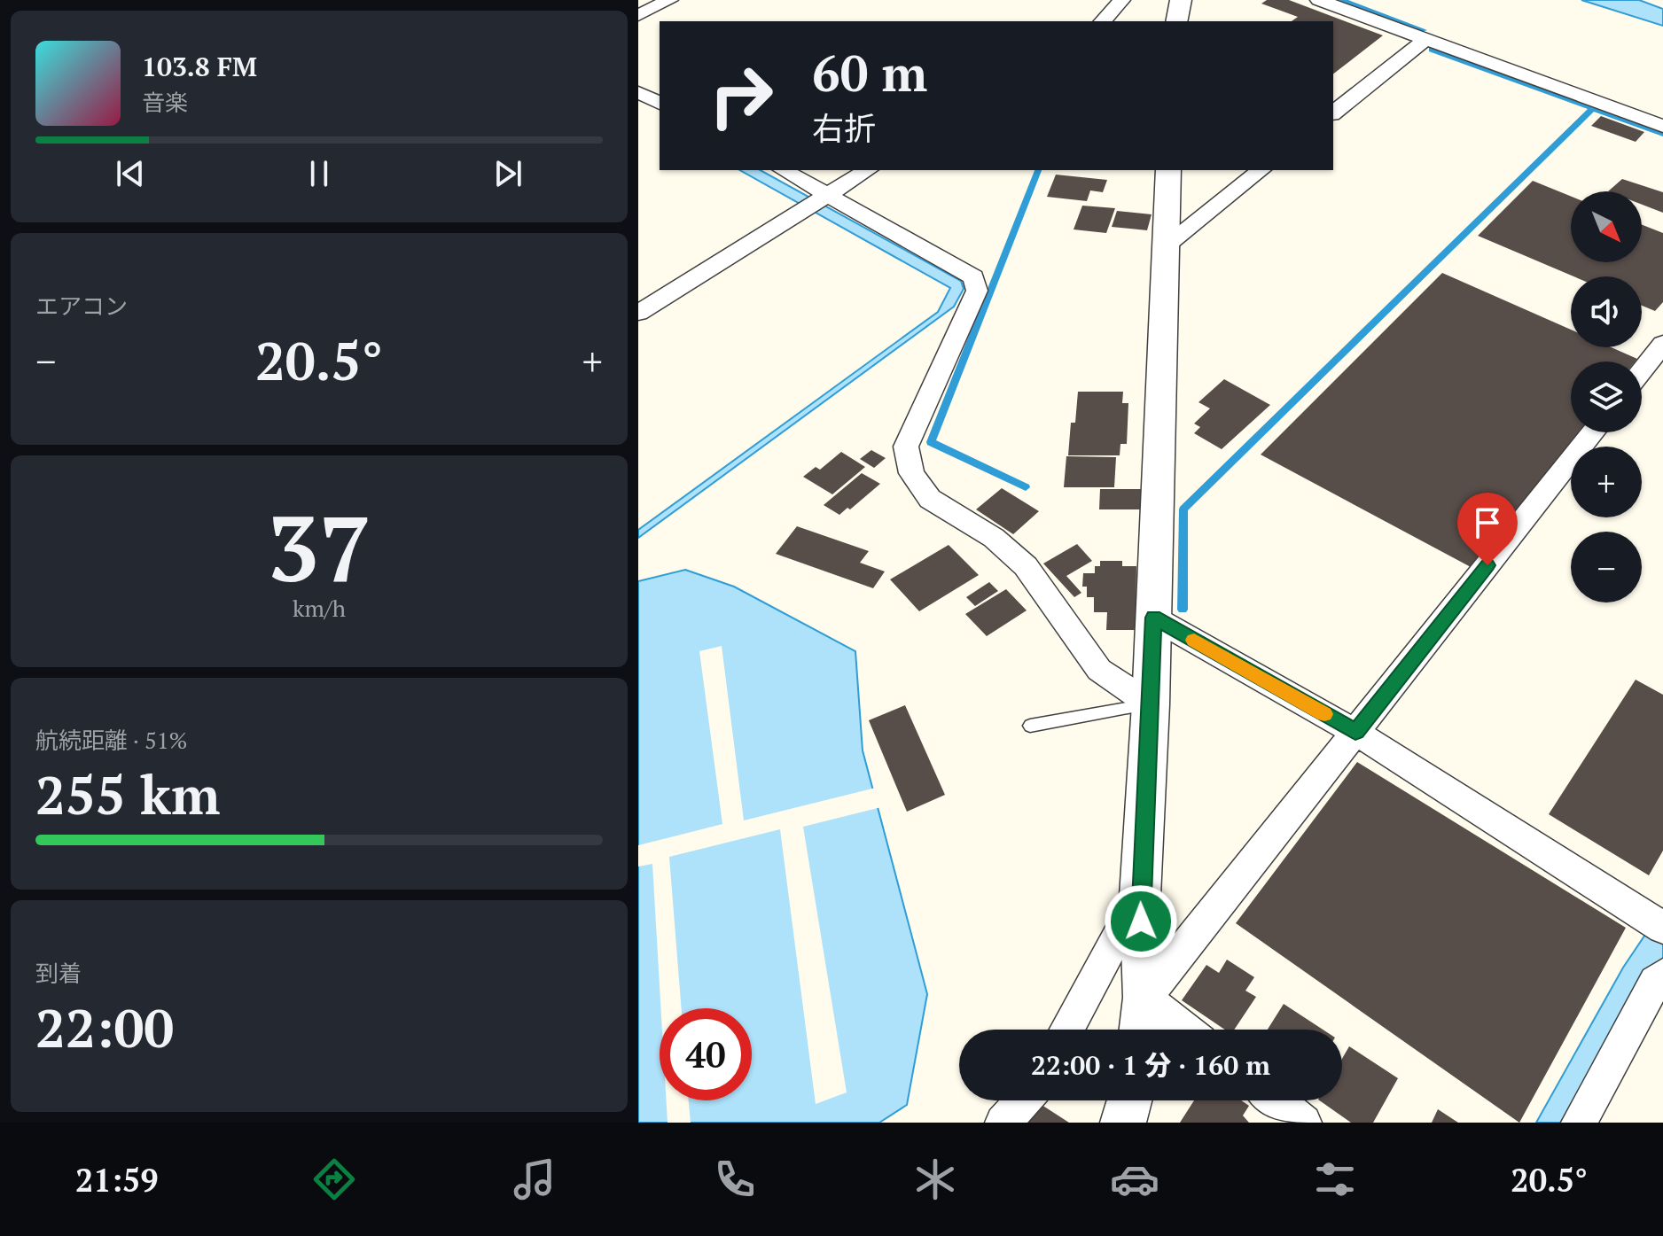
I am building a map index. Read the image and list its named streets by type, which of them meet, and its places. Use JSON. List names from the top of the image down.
{
  "north": "bottom right",
  "page": {
    "turn": ["60 m", "右折"],
    "song": ["103.8 FM", "音楽"],
    "map_buttons": ["+", "−"],
    "tile": [
      "エアコン",
      ["37", "km/h"],
      ["航続距離 · 51%", "255 km"],
      ["到着", "22:00"]
    ],
    "heat": ["−", "20.5°", "+"],
    "limit": "40",
    "trip": "22:00 · 1 分 · 160 m",
    "tabs": ["21:59", "20.5°"]
  }
}
